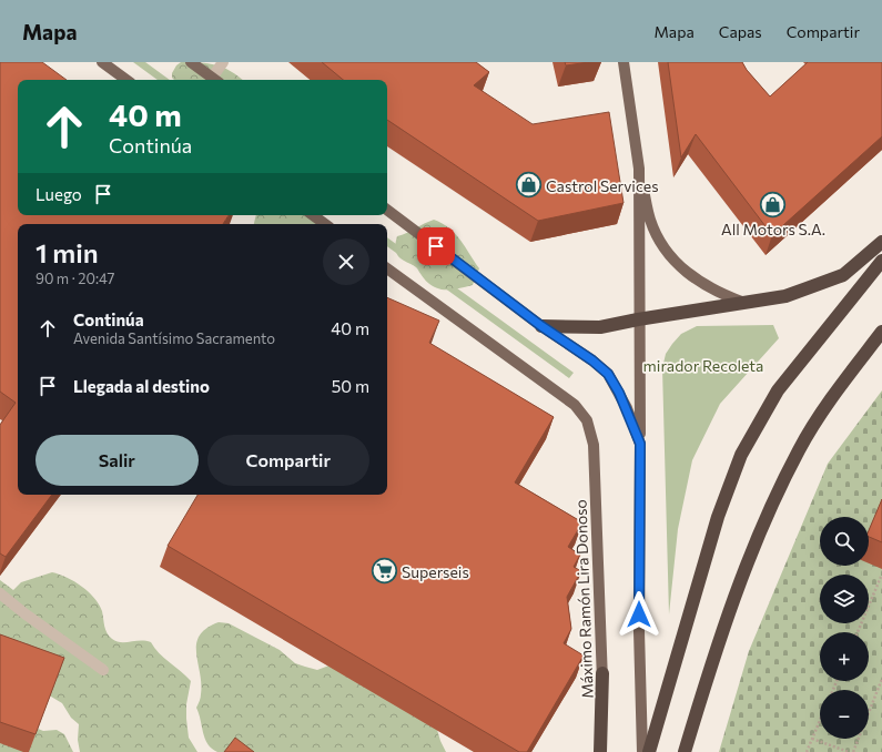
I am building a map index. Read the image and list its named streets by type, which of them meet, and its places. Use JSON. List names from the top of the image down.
{
  "streets": {
    "main road": ["Máximo Ramón Lira Donoso"]
  },
  "parks": ["mirador Recoleta"],
  "places": {
    "shop": ["Castrol Services", "All Motors S.A."],
    "supermarket": ["Superseis"]
  },
  "page": {
    "header": "Mapa",
    "nav": ["Mapa", "Capas", "Compartir"],
    "turn": ["40 m", "Continúa"],
    "then": "Luego",
    "heading": ["1 min", "90 m · 20:47"],
    "list": [
      {
        "name": "Continúa",
        "note": "Avenida Santísimo Sacramento",
        "value": "40 m"
      },
      {
        "name": "Llegada al destino",
        "value": "50 m"
      }
    ],
    "buttons": ["Salir", "Compartir"],
    "map_buttons": ["+", "−"]
  }
}
